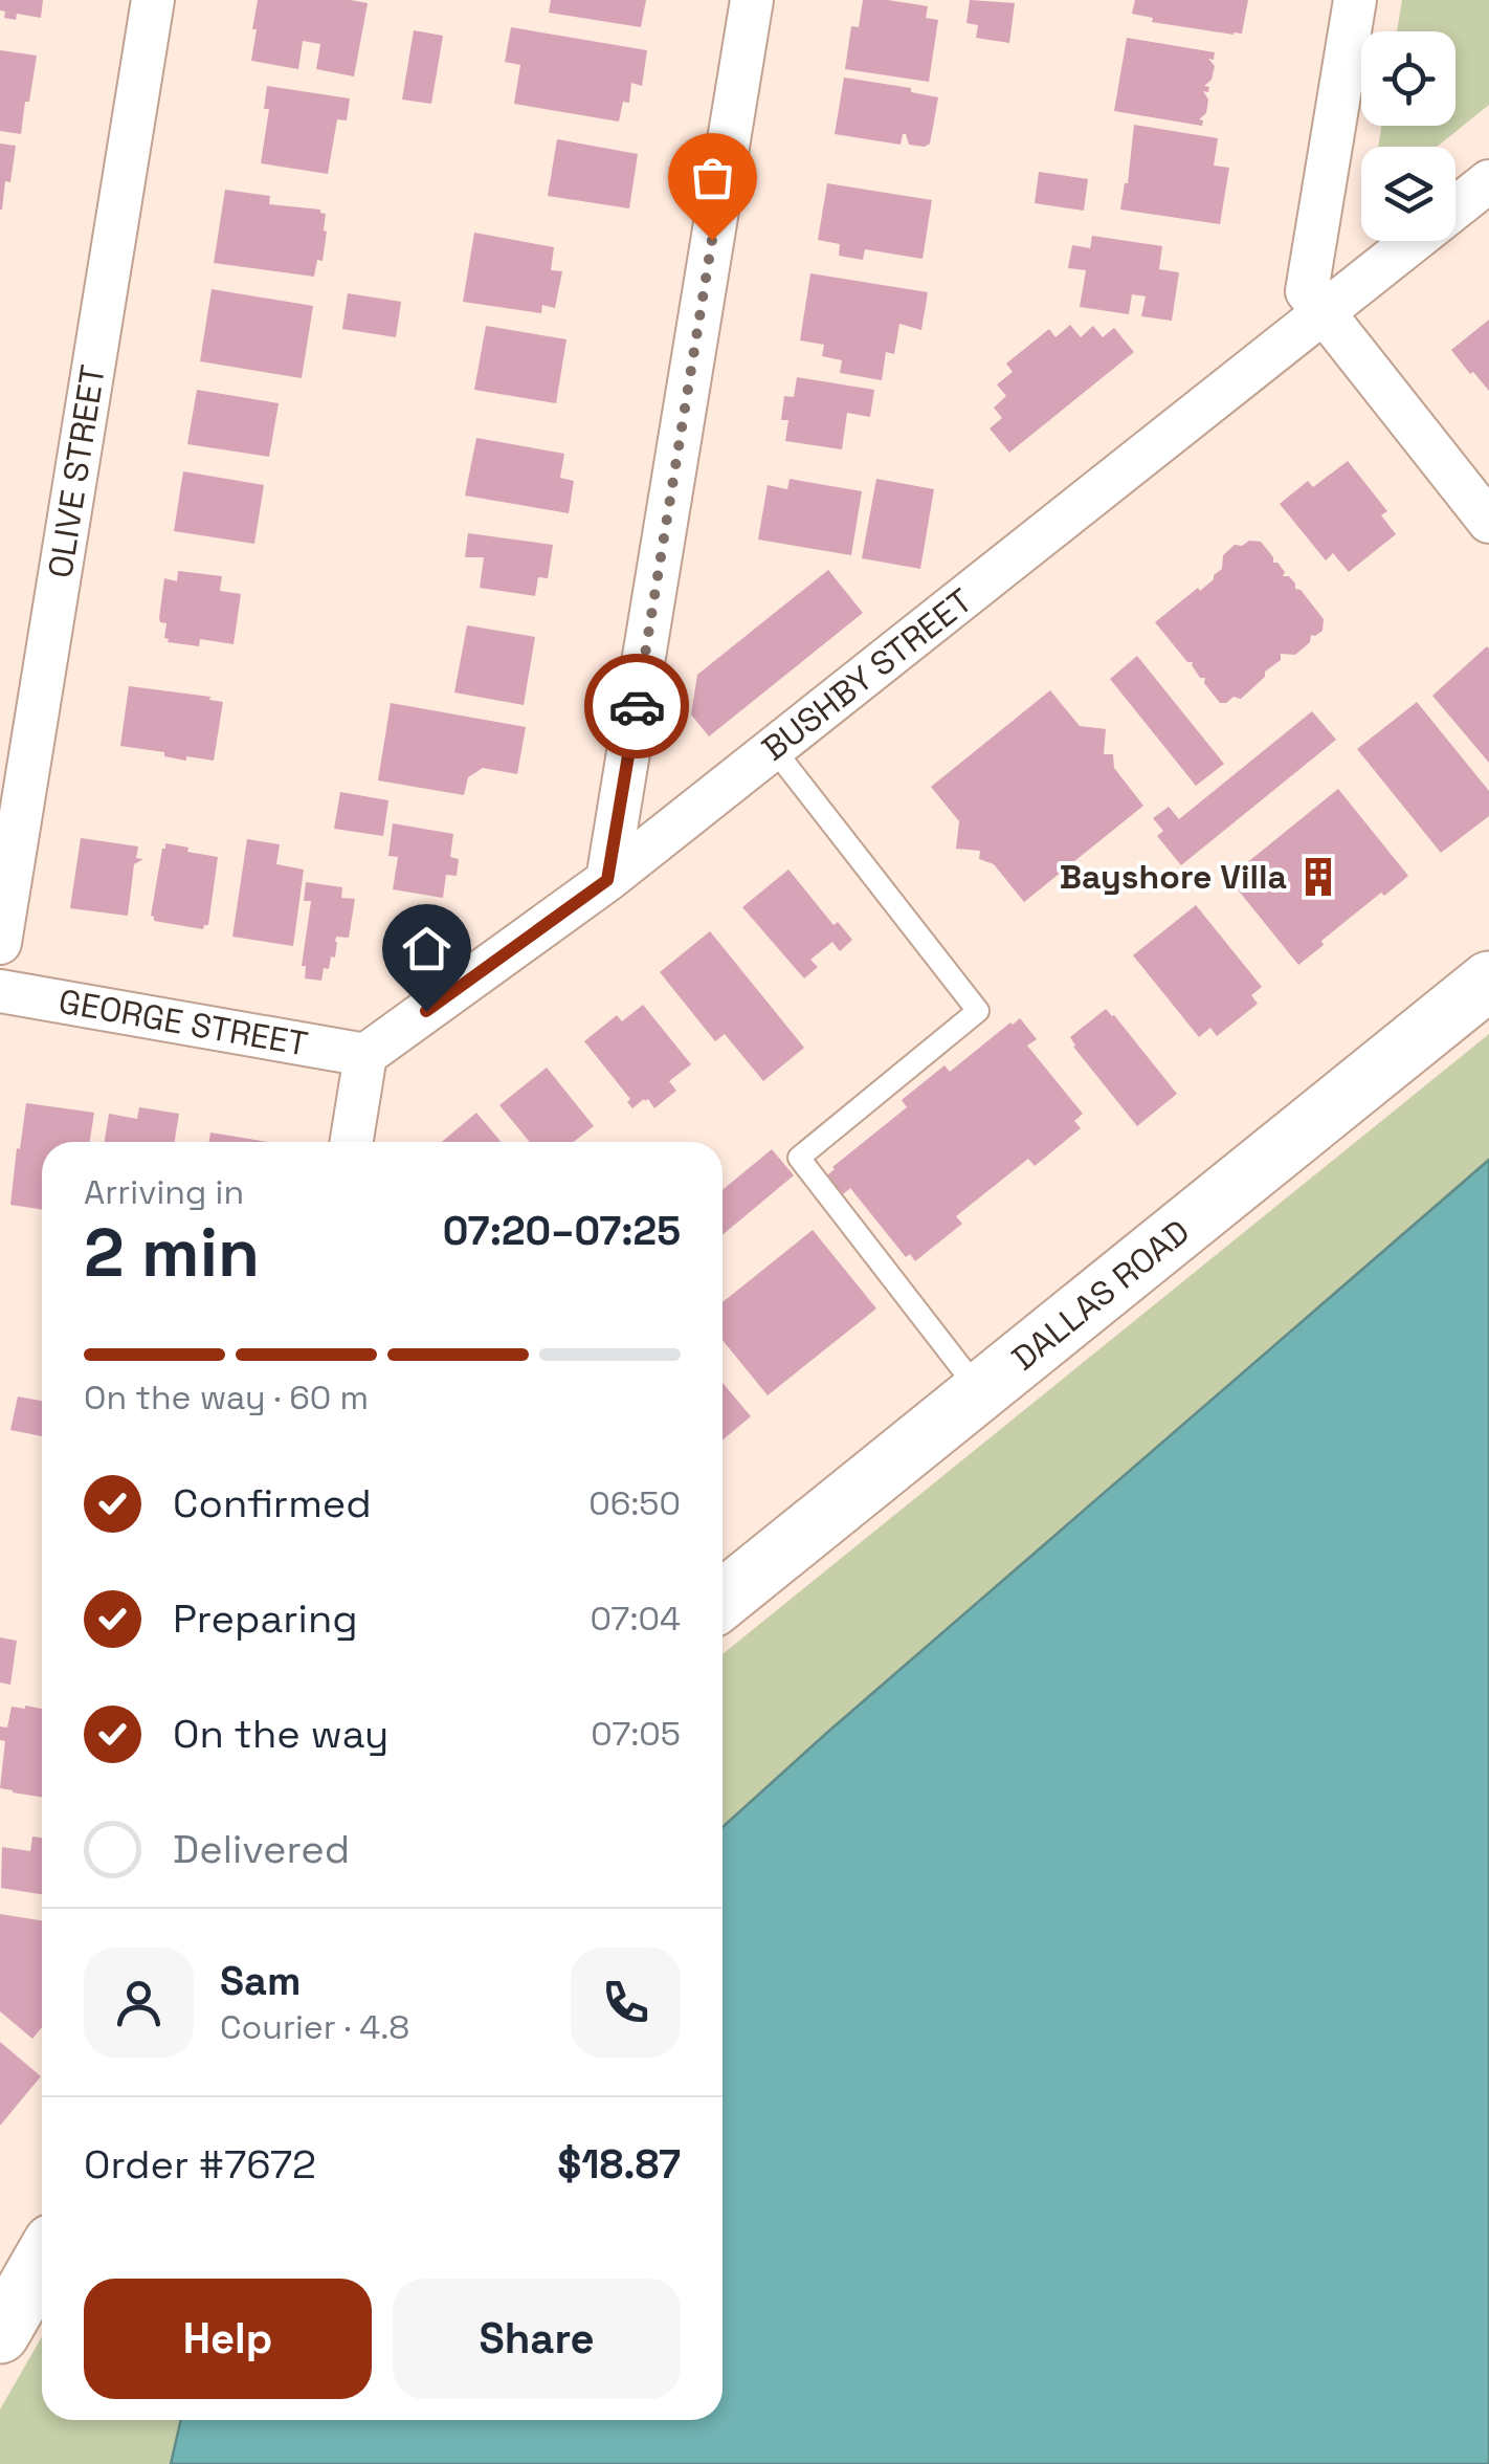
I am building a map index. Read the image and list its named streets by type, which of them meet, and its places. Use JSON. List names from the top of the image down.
{
  "streets": {
    "main road": ["DALLAS ROAD"],
    "street": ["OLIVE STREET", "BUSHBY STREET", "GEORGE STREET"]
  },
  "crossings": [
    ["BUSHBY STREET", "GEORGE STREET"]
  ],
  "places": {
    "building": ["Bayshore Villa"]
  },
  "page": {
    "heading": ["2 min", "Arriving in", "07:20–07:25"],
    "panel": [
      "Sam",
      "Courier · 4.8",
      "Order #7672",
      "$18.87"
    ],
    "bar": "On the way · 60 m",
    "list": [
      ["Confirmed", "06:50"],
      ["Preparing", "07:04"],
      ["On the way", "07:05"],
      "Delivered"
    ],
    "buttons": ["Help", "Share"]
  }
}
